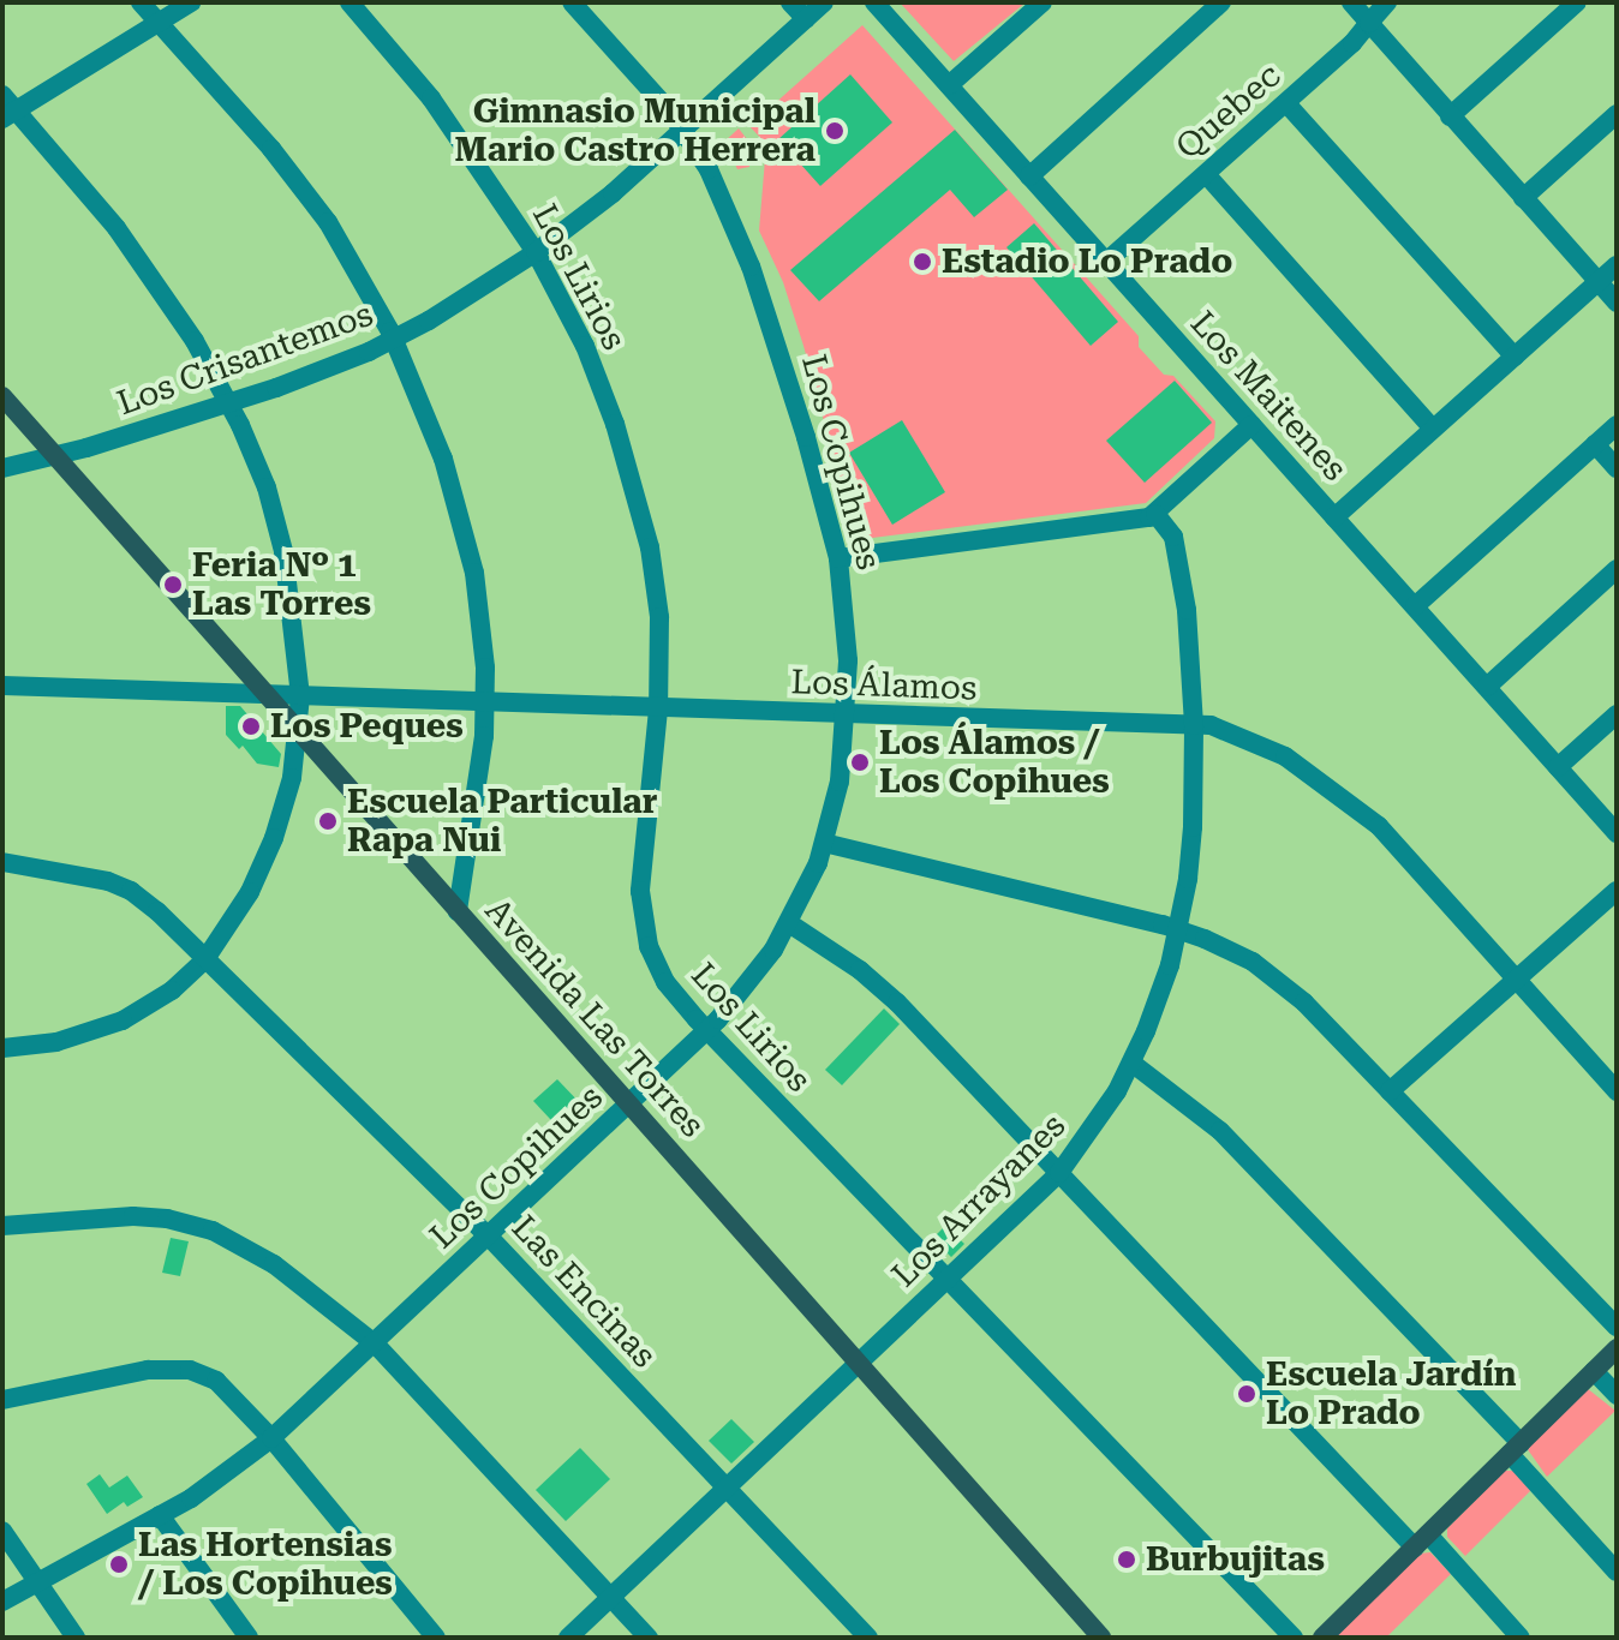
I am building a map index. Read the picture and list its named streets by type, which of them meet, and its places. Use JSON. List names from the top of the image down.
{
  "streets": {
    "main road": ["Avenida Las Torres"],
    "street": [
      "Quebec",
      "Los Lirios",
      "Los Crisantemos",
      "Los Maitenes",
      "Los Copihues",
      "Los Álamos",
      "Los Arrayanes",
      "Las Encinas"
    ]
  },
  "crossings": [
    ["Quebec", "Los Maitenes"],
    ["Los Lirios", "Los Crisantemos"],
    ["Los Lirios", "Los Copihues"],
    ["Los Lirios", "Los Álamos"],
    ["Los Lirios", "Los Arrayanes"],
    ["Los Crisantemos", "Los Copihues"],
    ["Los Crisantemos", "Avenida Las Torres"],
    ["Los Copihues", "Los Álamos"],
    ["Los Copihues", "Avenida Las Torres"],
    ["Los Copihues", "Las Encinas"],
    ["Los Álamos", "Avenida Las Torres"],
    ["Los Álamos", "Los Arrayanes"],
    ["Avenida Las Torres", "Los Arrayanes"],
    ["Los Arrayanes", "Las Encinas"]
  ],
  "places": [
    "Gimnasio Municipal Mario Castro Herrera",
    "Estadio Lo Prado",
    "Feria Nº 1 Las Torres",
    "Los Peques",
    "Los Álamos / Los Copihues",
    "Escuela Particular Rapa Nui",
    "Escuela Jardín Lo Prado",
    "Burbujitas",
    "Las Hortensias / Los Copihues"
  ]
}
